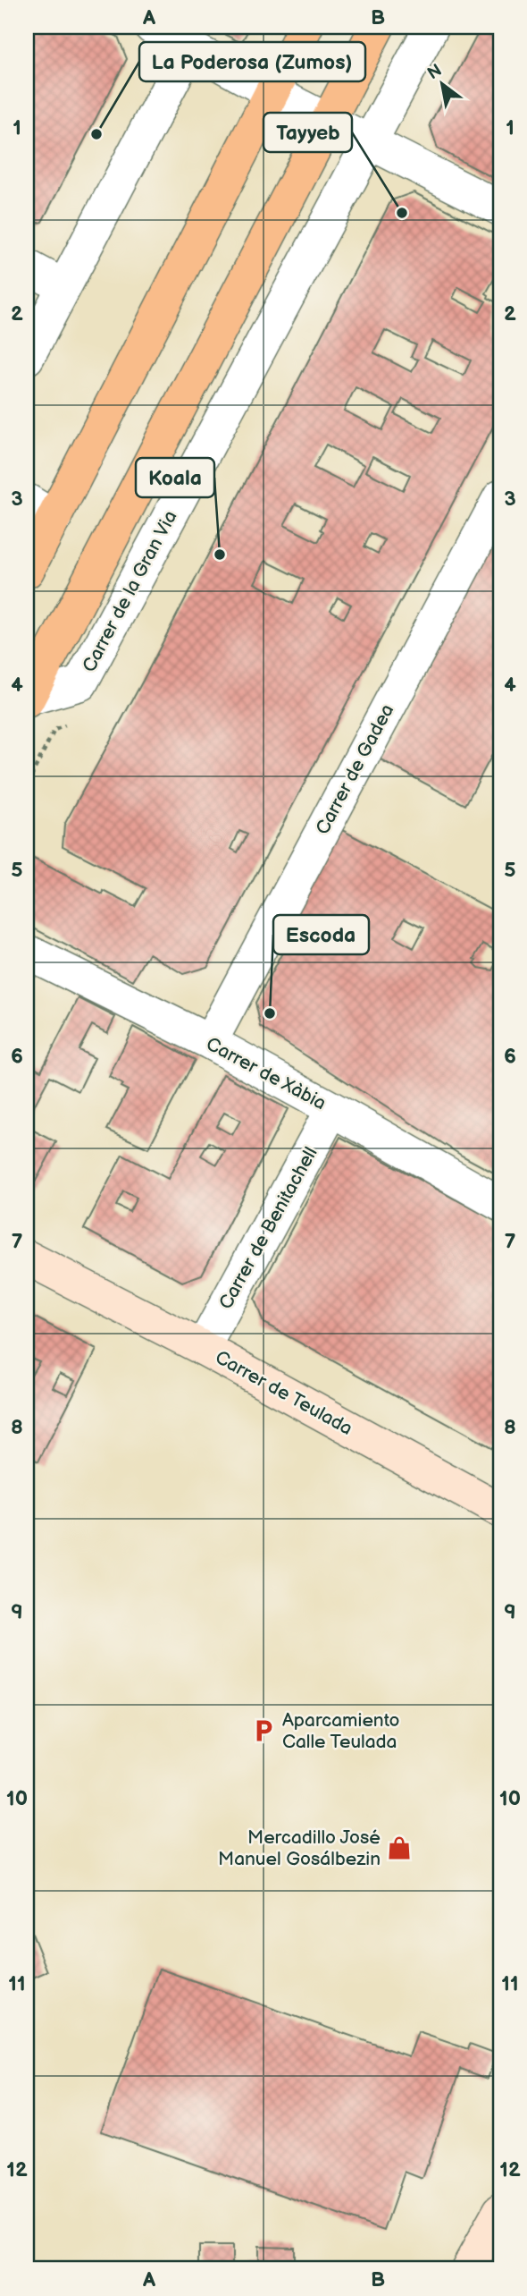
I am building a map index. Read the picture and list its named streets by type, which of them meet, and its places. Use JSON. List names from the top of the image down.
{
  "streets": {
    "main road": ["Carrer de la Gran Via"],
    "street": [
      "Carrer de Gadea",
      "Carrer de Xàbia",
      "Carrer de Benitachell",
      "Carrer de Teulada"
    ]
  },
  "crossings": [
    ["Carrer de Gadea", "Carrer de Xàbia"],
    ["Carrer de Xàbia", "Carrer de Benitachell"],
    ["Carrer de Benitachell", "Carrer de Teulada"]
  ],
  "places": {
    "other": [
      "La Poderosa (Zumos)",
      "Tayyeb",
      "Koala",
      "Escoda"
    ],
    "parking": ["Aparcamiento Calle Teulada"],
    "shop": ["Mercadillo José Manuel Gosálbezin"]
  },
  "north": "top left",
  "grid": {
    "columns": ["A", "B"],
    "rows": [
      "1",
      "2",
      "3",
      "4",
      "5",
      "6",
      "7",
      "8",
      "9",
      "10",
      "11",
      "12"
    ]
  }
}
